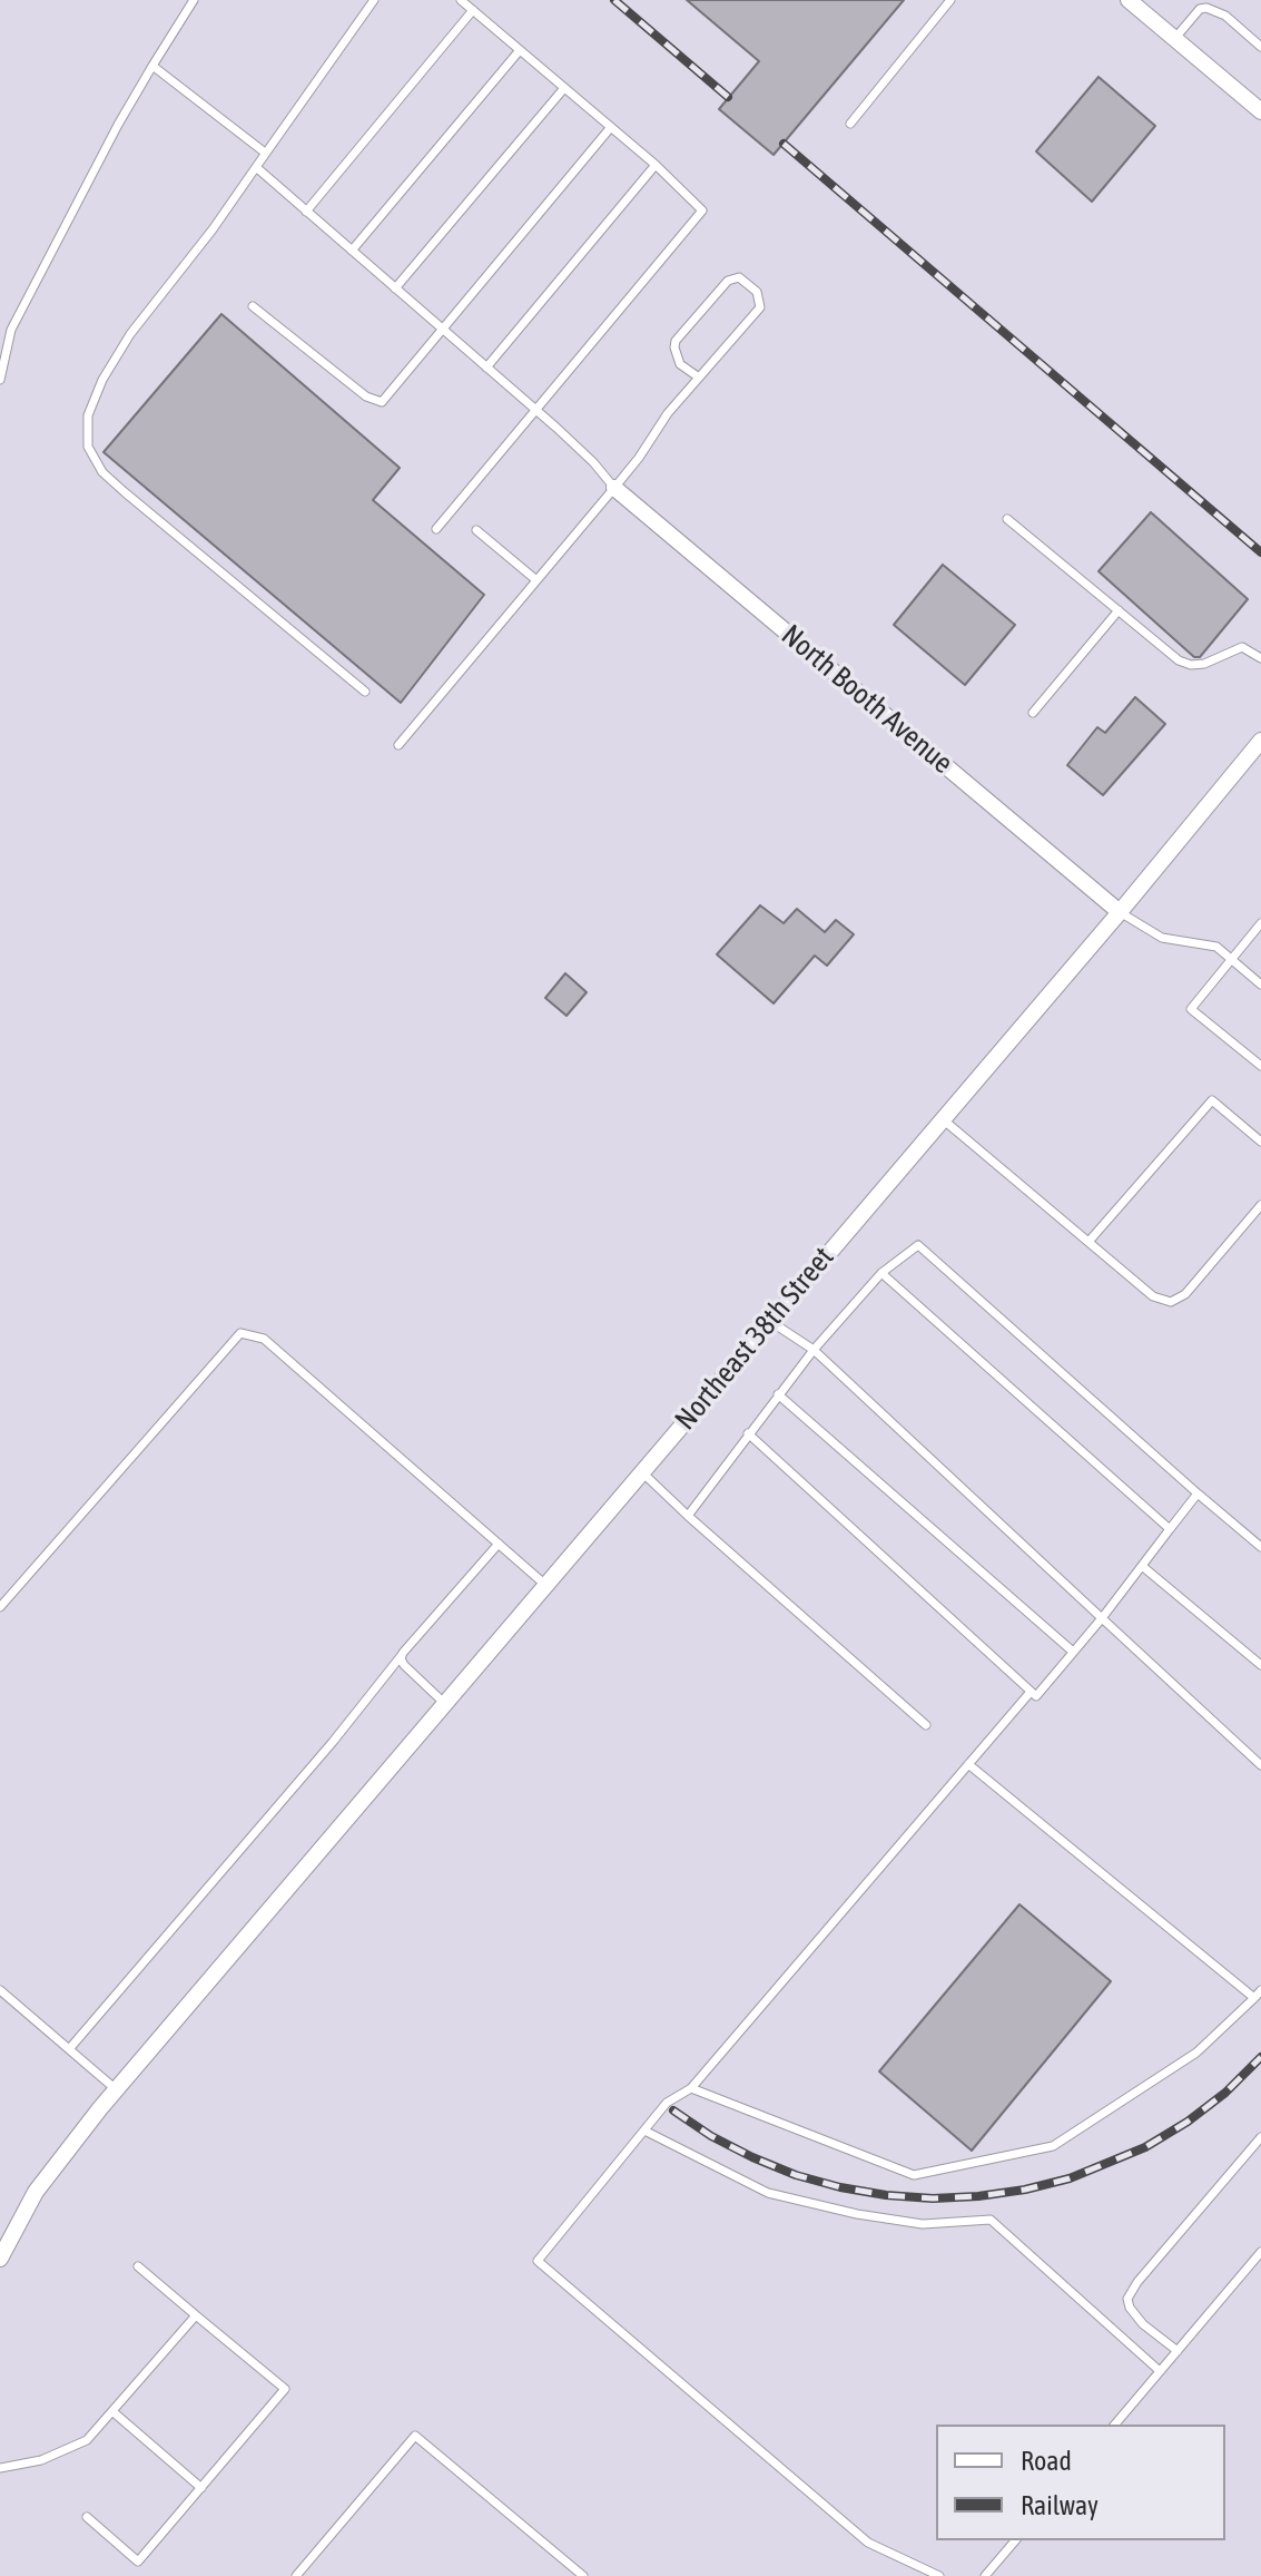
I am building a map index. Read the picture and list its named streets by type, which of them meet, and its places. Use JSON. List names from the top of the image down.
{
  "streets": {
    "street": ["North Booth Avenue", "Northeast 38th Street"]
  },
  "crossings": [
    ["North Booth Avenue", "Northeast 38th Street"]
  ],
  "legend": ["Road", "Railway"]
}
